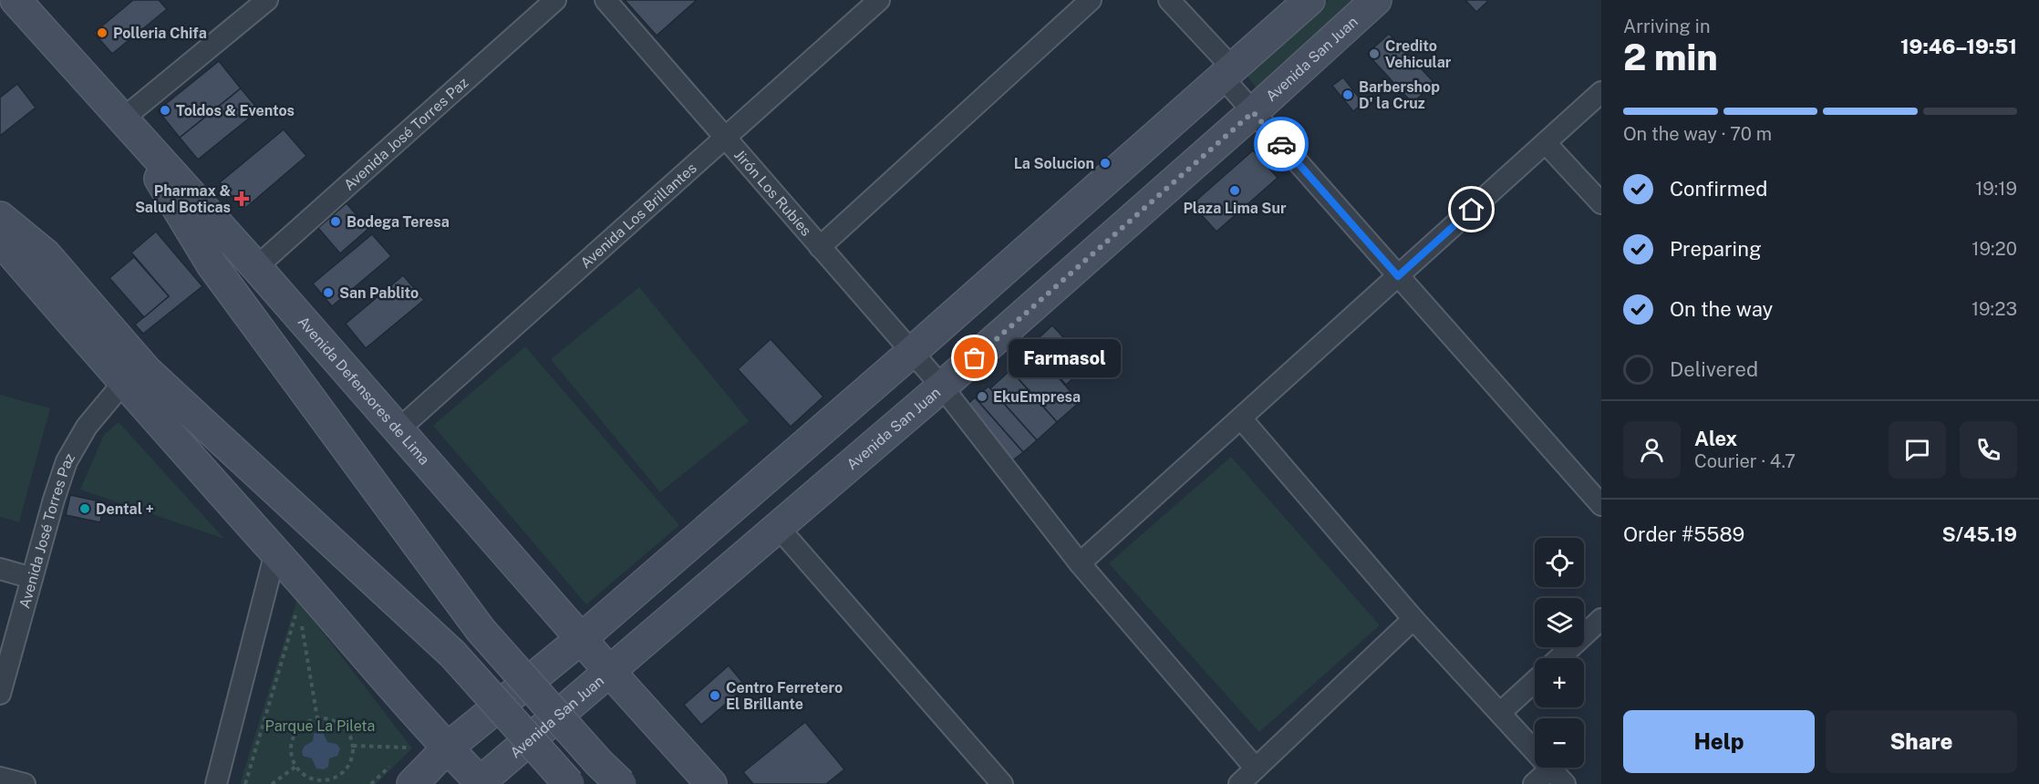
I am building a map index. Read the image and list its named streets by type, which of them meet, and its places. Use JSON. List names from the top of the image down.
{
  "streets": {
    "main road": ["Avenida San Juan", "Avenida Defensores de Lima"],
    "street": ["Avenida José Torres Paz", "Jirón Los Rubíes", "Avenida Los Brillantes"]
  },
  "crossings": [
    ["Avenida San Juan", "Jirón Los Rubíes"],
    ["Avenida San Juan", "Avenida Defensores de Lima"],
    ["Avenida José Torres Paz", "Avenida Defensores de Lima"],
    ["Jirón Los Rubíes", "Avenida Los Brillantes"],
    ["Avenida Los Brillantes", "Avenida Defensores de Lima"]
  ],
  "parks": ["Parque La Pileta"],
  "places": {
    "other": [
      "Polleria Chifa",
      "Credito Vehicular",
      "Barbershop D' la Cruz",
      "Toldos & Eventos",
      "La Solucion",
      "Plaza Lima Sur",
      "Bodega Teresa",
      "San Pablito",
      "Farmasol",
      "EkuEmpresa",
      "Dental +",
      "Centro Ferretero El Brillante"
    ],
    "health": ["Pharmax & Salud Boticas"]
  },
  "page": {
    "heading": ["2 min", "Arriving in", "19:46–19:51"],
    "panel": [
      "Alex",
      "Courier · 4.7",
      "Order #5589",
      "S/45.19"
    ],
    "bar": "On the way · 70 m",
    "list": [
      ["Confirmed", "19:19"],
      ["Preparing", "19:20"],
      ["On the way", "19:23"],
      "Delivered"
    ],
    "bubble": "Farmasol",
    "map_buttons": ["+", "−"],
    "buttons": ["Help", "Share"]
  }
}
